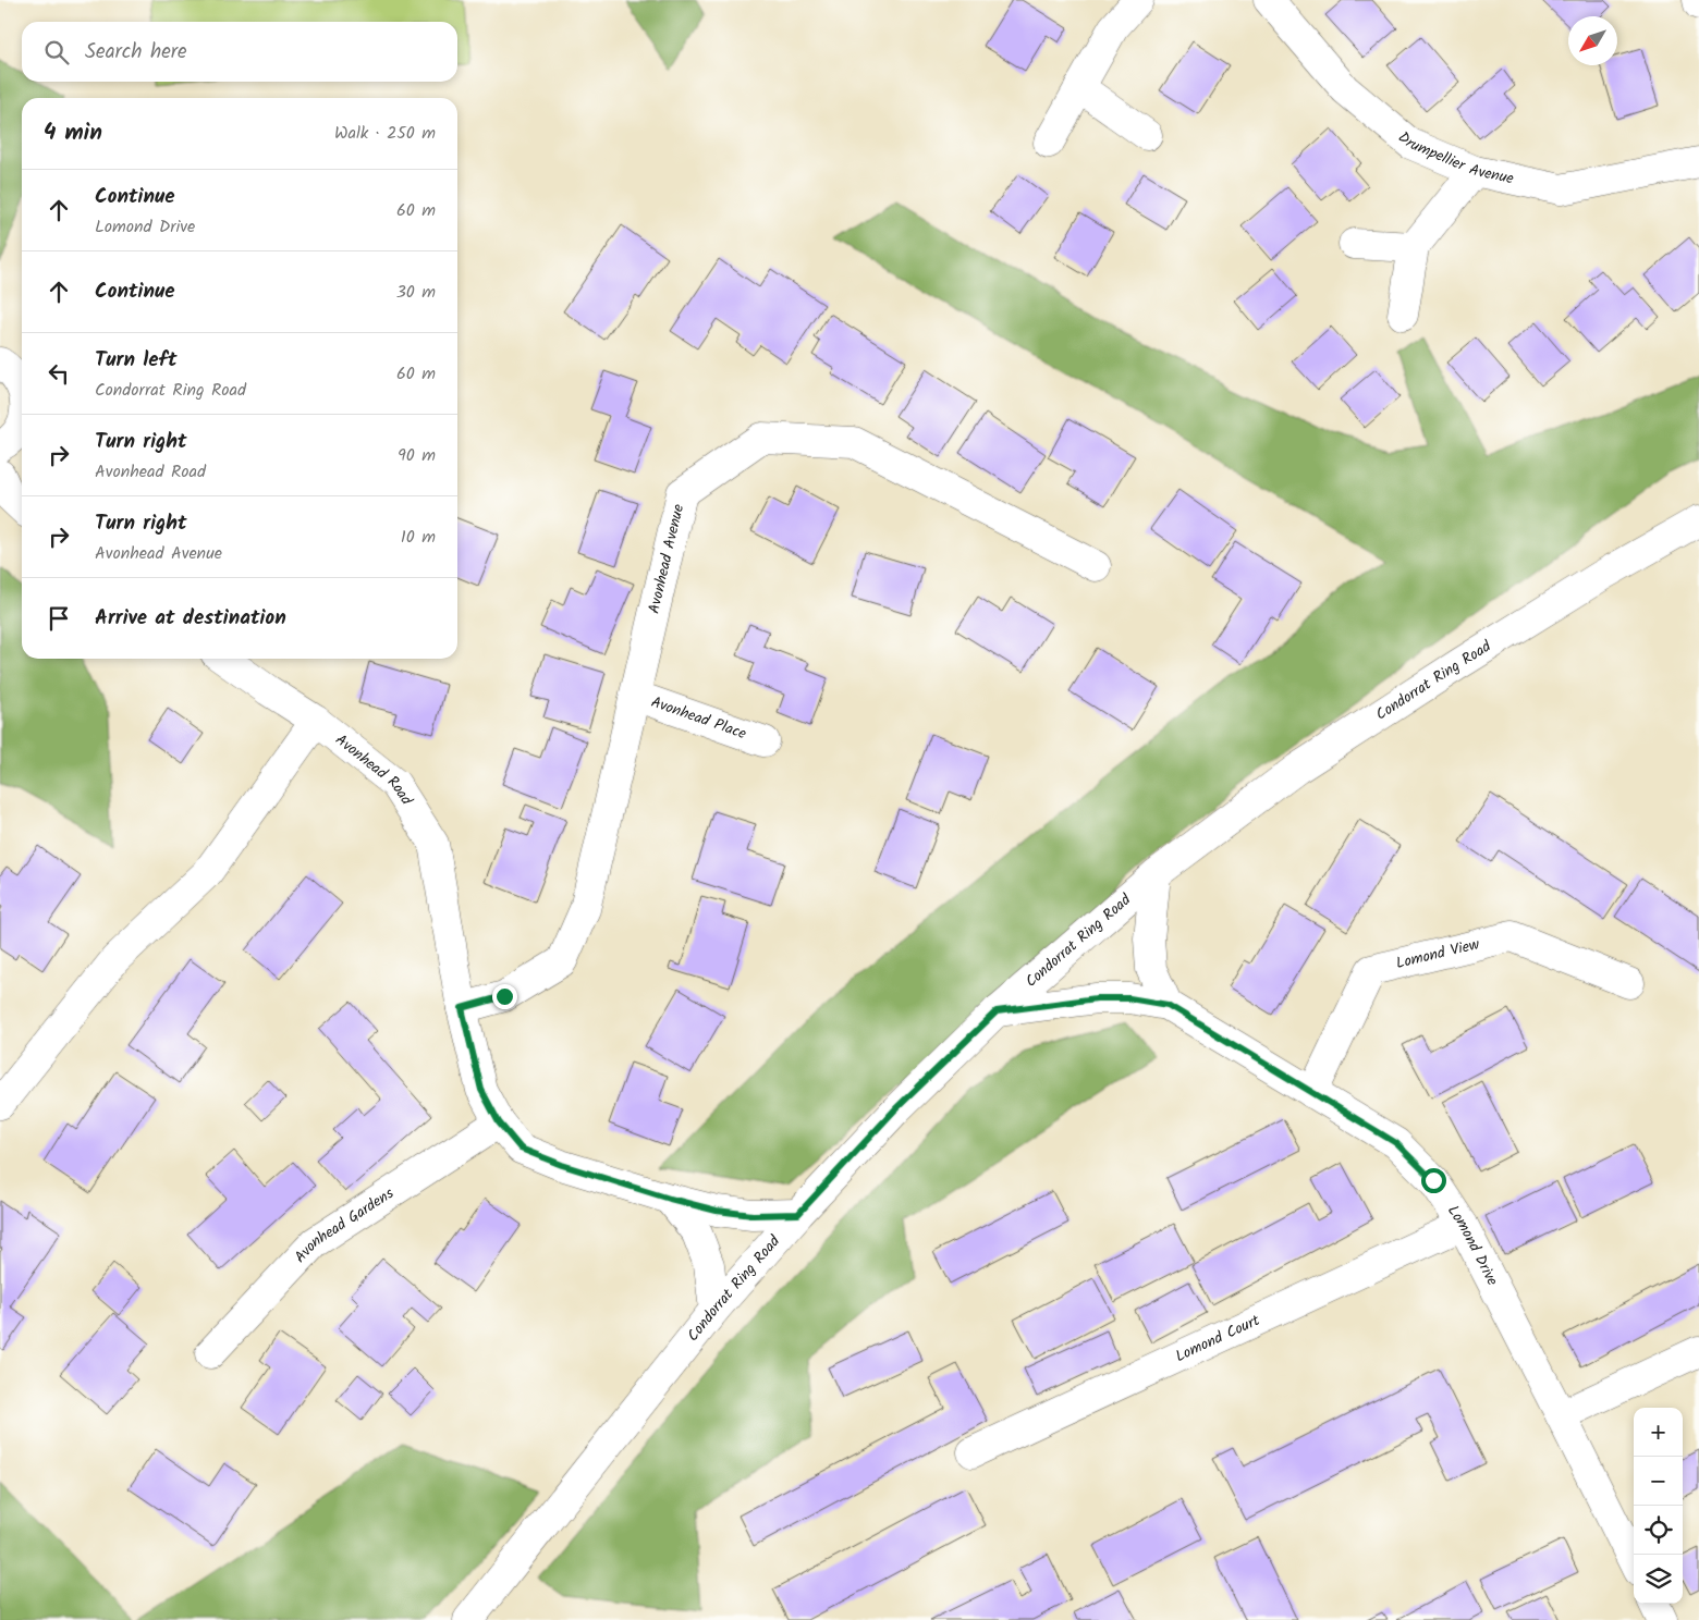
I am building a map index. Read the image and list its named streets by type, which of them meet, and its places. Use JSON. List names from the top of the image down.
{
  "streets": {
    "street": [
      "Drumpellier Avenue",
      "Avonhead Avenue",
      "Condorrat Ring Road",
      "Avonhead Place",
      "Avonhead Road",
      "Lomond View",
      "Avonhead Gardens",
      "Lomond Drive",
      "Lomond Court"
    ]
  },
  "crossings": [
    ["Avonhead Avenue", "Avonhead Place"],
    ["Avonhead Avenue", "Avonhead Road"],
    ["Condorrat Ring Road", "Avonhead Road"],
    ["Avonhead Road", "Avonhead Gardens"],
    ["Lomond View", "Lomond Drive"],
    ["Lomond Drive", "Lomond Court"]
  ],
  "north": "bottom left",
  "page": {
    "search": "Search here",
    "heading": ["4 min", "Walk · 250 m"],
    "list": [
      ["Continue", "Lomond Drive", "60 m"],
      ["Continue", "30 m"],
      ["Turn left", "Condorrat Ring Road", "60 m"],
      ["Turn right", "Avonhead Road", "90 m"],
      ["Turn right", "Avonhead Avenue", "10 m"],
      "Arrive at destination"
    ],
    "map_buttons": ["+", "−"]
  }
}
